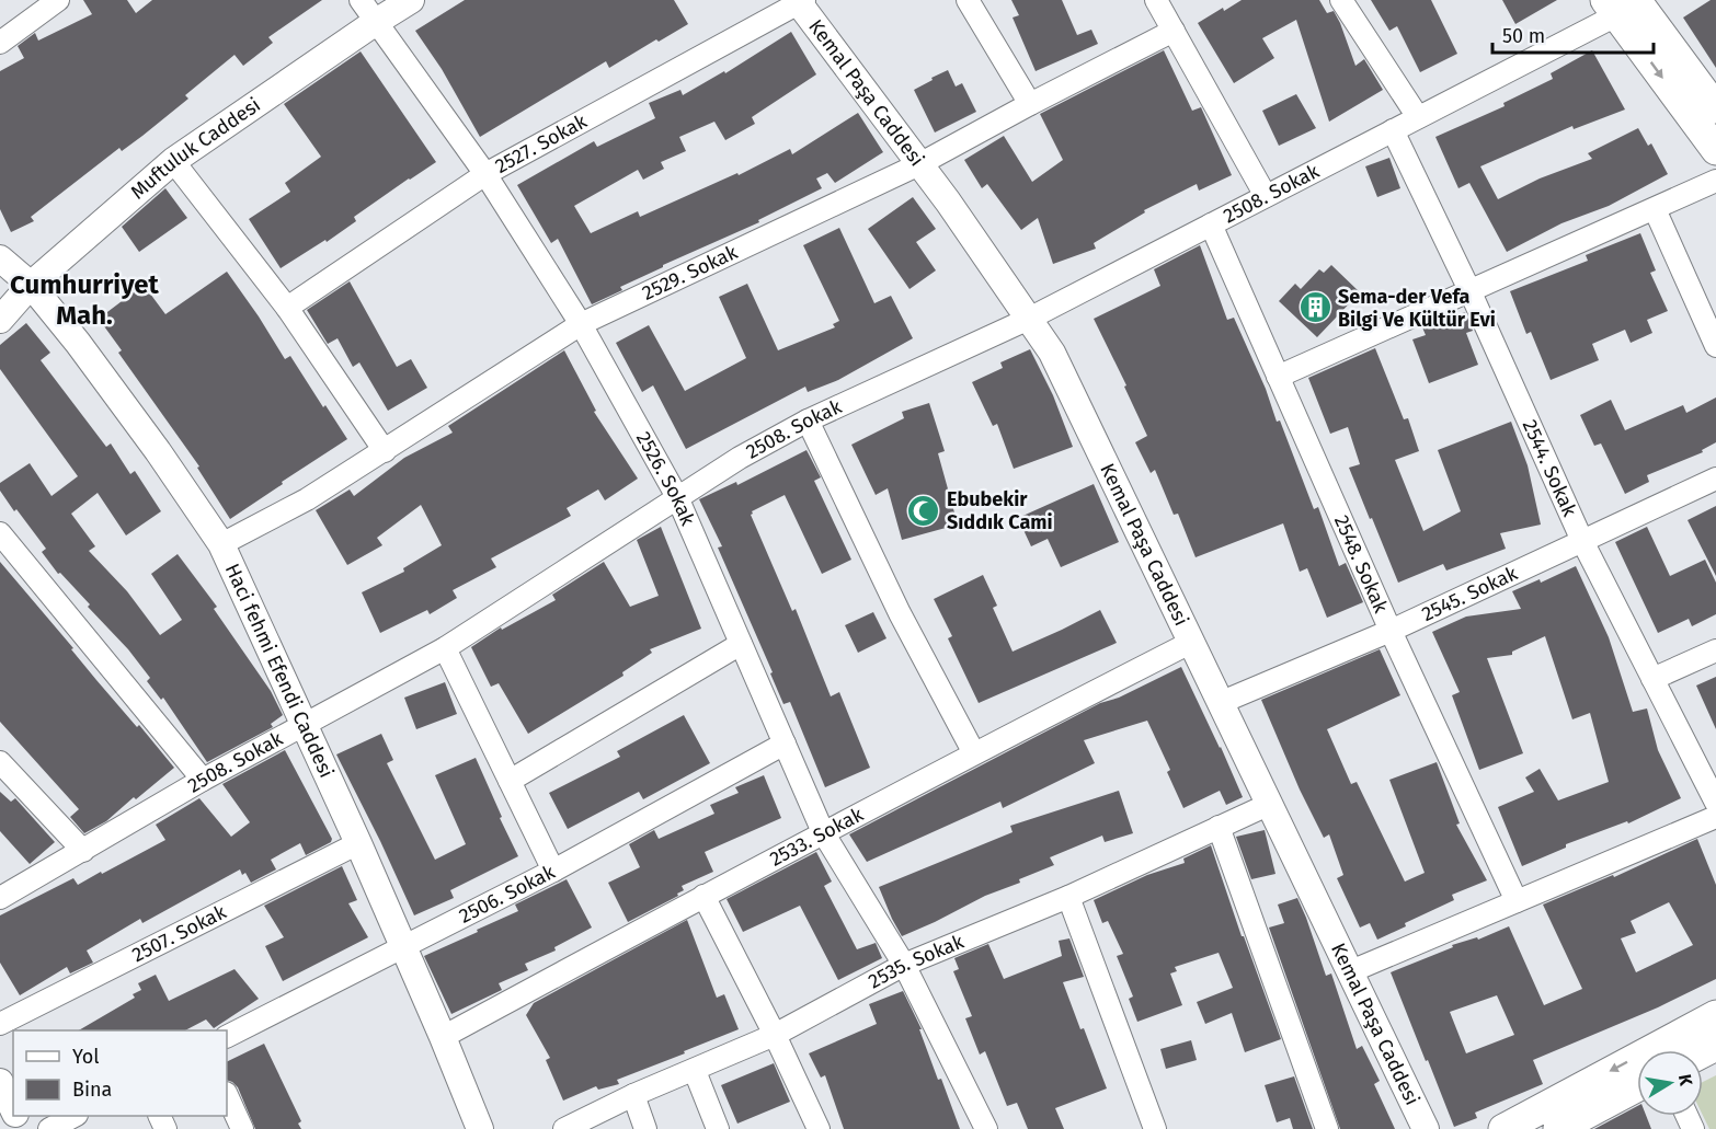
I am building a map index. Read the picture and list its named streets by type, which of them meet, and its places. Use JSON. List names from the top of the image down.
{
  "streets": {
    "street": [
      "Kemal Paşa Caddesi",
      "2527. Sokak",
      "Muftuluk Caddesi",
      "2508. Sokak",
      "2529. Sokak",
      "2544. Sokak",
      "2526. Sokak",
      "2548. Sokak",
      "2545. Sokak",
      "Haci fehmi Efendi Caddesi",
      "2533. Sokak",
      "2506. Sokak",
      "2507. Sokak",
      "2535. Sokak"
    ]
  },
  "crossings": [
    ["Kemal Paşa Caddesi", "2527. Sokak"],
    ["Kemal Paşa Caddesi", "2508. Sokak"],
    ["Kemal Paşa Caddesi", "2529. Sokak"],
    ["Kemal Paşa Caddesi", "2545. Sokak"],
    ["Kemal Paşa Caddesi", "2533. Sokak"],
    ["Kemal Paşa Caddesi", "2535. Sokak"],
    ["2527. Sokak", "2526. Sokak"],
    ["Muftuluk Caddesi", "2526. Sokak"],
    ["Muftuluk Caddesi", "Haci fehmi Efendi Caddesi"],
    ["2508. Sokak", "2544. Sokak"],
    ["2508. Sokak", "2526. Sokak"],
    ["2508. Sokak", "2548. Sokak"],
    ["2508. Sokak", "Haci fehmi Efendi Caddesi"],
    ["2529. Sokak", "2526. Sokak"],
    ["2529. Sokak", "Haci fehmi Efendi Caddesi"],
    ["2544. Sokak", "2545. Sokak"],
    ["2526. Sokak", "2533. Sokak"],
    ["2526. Sokak", "2506. Sokak"],
    ["2526. Sokak", "2535. Sokak"],
    ["2548. Sokak", "2545. Sokak"],
    ["Haci fehmi Efendi Caddesi", "2533. Sokak"],
    ["Haci fehmi Efendi Caddesi", "2506. Sokak"],
    ["Haci fehmi Efendi Caddesi", "2507. Sokak"]
  ],
  "districts": ["Cumhurriyet Mah."],
  "places": {
    "building": ["Sema-der Vefa Bilgi Ve Kültür Evi"],
    "mosque": ["Ebubekir Sıddık Cami"]
  },
  "legend": ["Yol", "Bina"],
  "scale_bar": "50 m",
  "north": "right"
}
